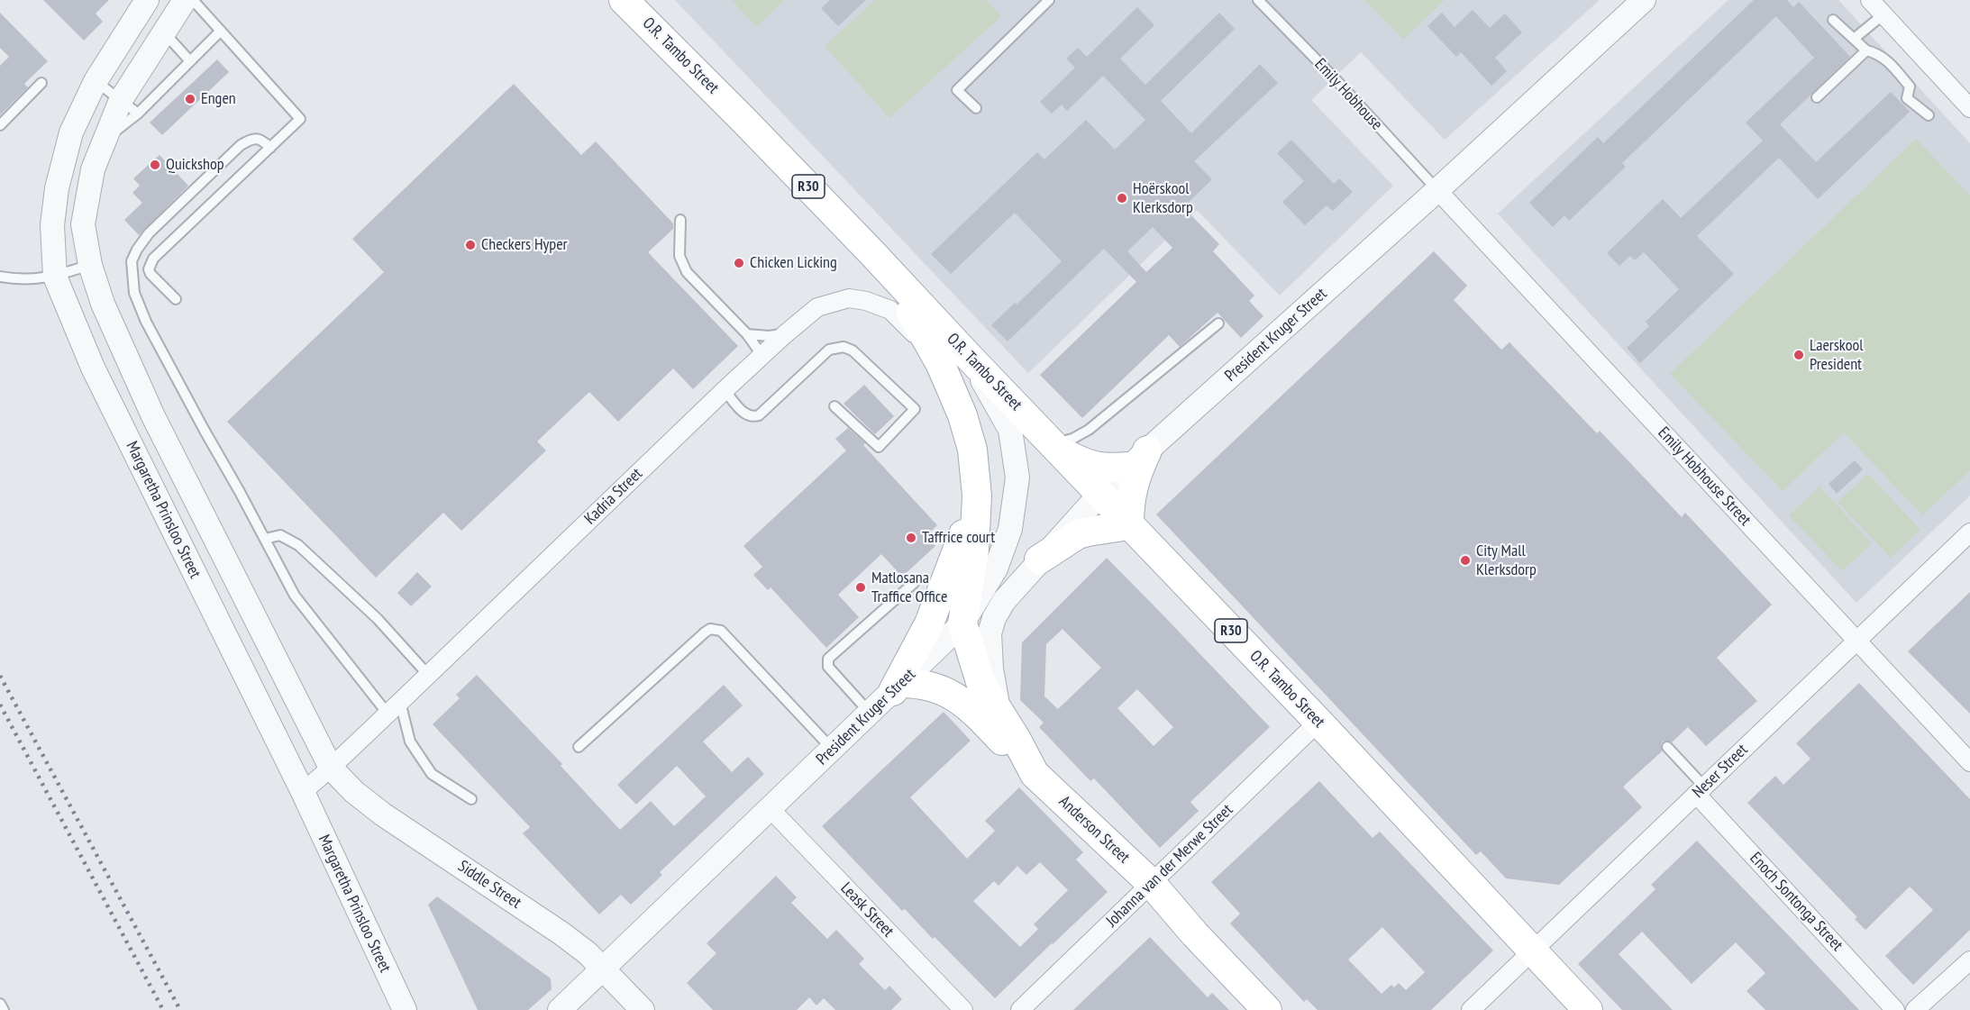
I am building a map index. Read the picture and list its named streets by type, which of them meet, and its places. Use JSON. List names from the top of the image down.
{
  "streets": {
    "main road": ["O.R. Tambo Street", "R30", "Anderson Street"],
    "street": [
      "President Kruger Street",
      "Emily Hobhouse Street",
      "Kadria Street",
      "Margaretha Prinsloo Street",
      "Neser Street",
      "Johanna van der Merwe Street",
      "Siddle Street",
      "Enoch Sontonga Street",
      "Leask Street"
    ],
    "lane": ["Emily Hobhouse"]
  },
  "crossings": [
    ["O.R. Tambo Street", "President Kruger Street"],
    ["O.R. Tambo Street", "Kadria Street"],
    ["O.R. Tambo Street", "Neser Street"],
    ["O.R. Tambo Street", "Anderson Street"],
    ["O.R. Tambo Street", "Johanna van der Merwe Street"],
    ["Emily Hobhouse", "President Kruger Street"],
    ["Emily Hobhouse", "Emily Hobhouse Street"],
    ["President Kruger Street", "Emily Hobhouse Street"],
    ["President Kruger Street", "Anderson Street"],
    ["President Kruger Street", "Siddle Street"],
    ["President Kruger Street", "Leask Street"],
    ["Emily Hobhouse Street", "Neser Street"],
    ["Kadria Street", "Margaretha Prinsloo Street"],
    ["Kadria Street", "Siddle Street"],
    ["Margaretha Prinsloo Street", "Siddle Street"],
    ["Neser Street", "Enoch Sontonga Street"],
    ["Anderson Street", "Johanna van der Merwe Street"]
  ],
  "places": [
    "Engen",
    "Quickshop",
    "Hoërskool Klerksdorp",
    "Checkers Hyper",
    "Chicken Licking",
    "Laerskool President",
    "Taffrice court",
    "City Mall Klerksdorp",
    "Matlosana Traffice Office"
  ]
}
